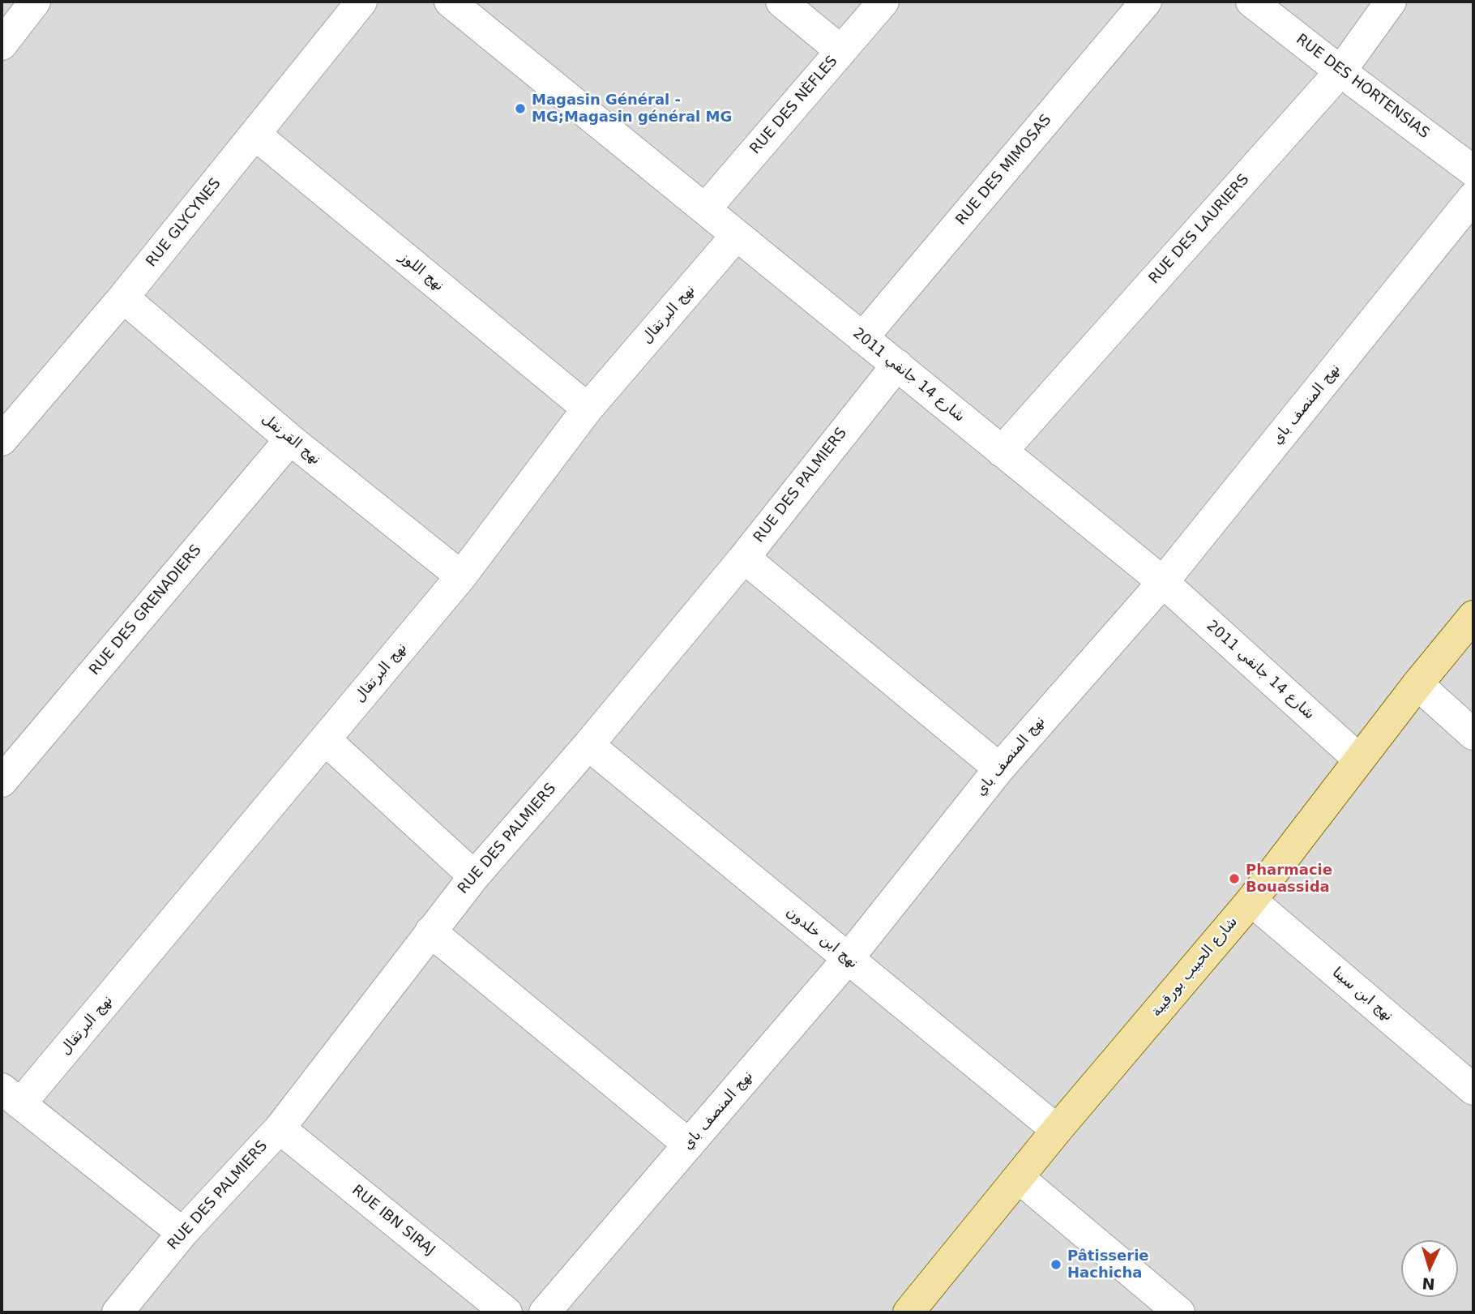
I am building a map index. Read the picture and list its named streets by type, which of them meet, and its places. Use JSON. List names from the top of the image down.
{
  "streets": {
    "main road": ["شارع الحبيب بورقيبة"],
    "street": [
      "RUE DES HORTENSIAS",
      "RUE DES NÈFLES",
      "RUE DES MIMOSAS",
      "RUE GLYCYNES",
      "RUE DES LAURIERS",
      "نهج اللوز",
      "نهج البرتقال",
      "شارع 14 جانفي 2011",
      "نهج المنصف باي",
      "نهج القرنفل",
      "RUE DES PALMIERS",
      "RUE DES GRENADIERS",
      "نهج ابن خلدون",
      "نهج ابن سينا",
      "RUE IBN SIRAJ"
    ]
  },
  "crossings": [
    ["RUE DES HORTENSIAS", "RUE DES LAURIERS"],
    ["RUE DES NÈFLES", "شارع 14 جانفي 2011"],
    ["RUE DES MIMOSAS", "شارع 14 جانفي 2011"],
    ["RUE GLYCYNES", "نهج اللوز"],
    ["RUE GLYCYNES", "نهج القرنفل"],
    ["RUE DES LAURIERS", "شارع 14 جانفي 2011"],
    ["نهج اللوز", "نهج البرتقال"],
    ["نهج البرتقال", "شارع 14 جانفي 2011"],
    ["نهج البرتقال", "نهج القرنفل"],
    ["شارع 14 جانفي 2011", "نهج المنصف باي"],
    ["شارع 14 جانفي 2011", "RUE DES PALMIERS"],
    ["شارع 14 جانفي 2011", "شارع الحبيب بورقيبة"],
    ["نهج المنصف باي", "نهج ابن خلدون"],
    ["نهج القرنفل", "RUE DES GRENADIERS"],
    ["RUE DES PALMIERS", "نهج ابن خلدون"],
    ["RUE DES PALMIERS", "RUE IBN SIRAJ"],
    ["نهج ابن خلدون", "شارع الحبيب بورقيبة"],
    ["شارع الحبيب بورقيبة", "نهج ابن سينا"]
  ],
  "places": ["Magasin Général - MG;Magasin général MG", "Pharmacie Bouassida", "Pâtisserie Hachicha"],
  "north": "bottom"
}
